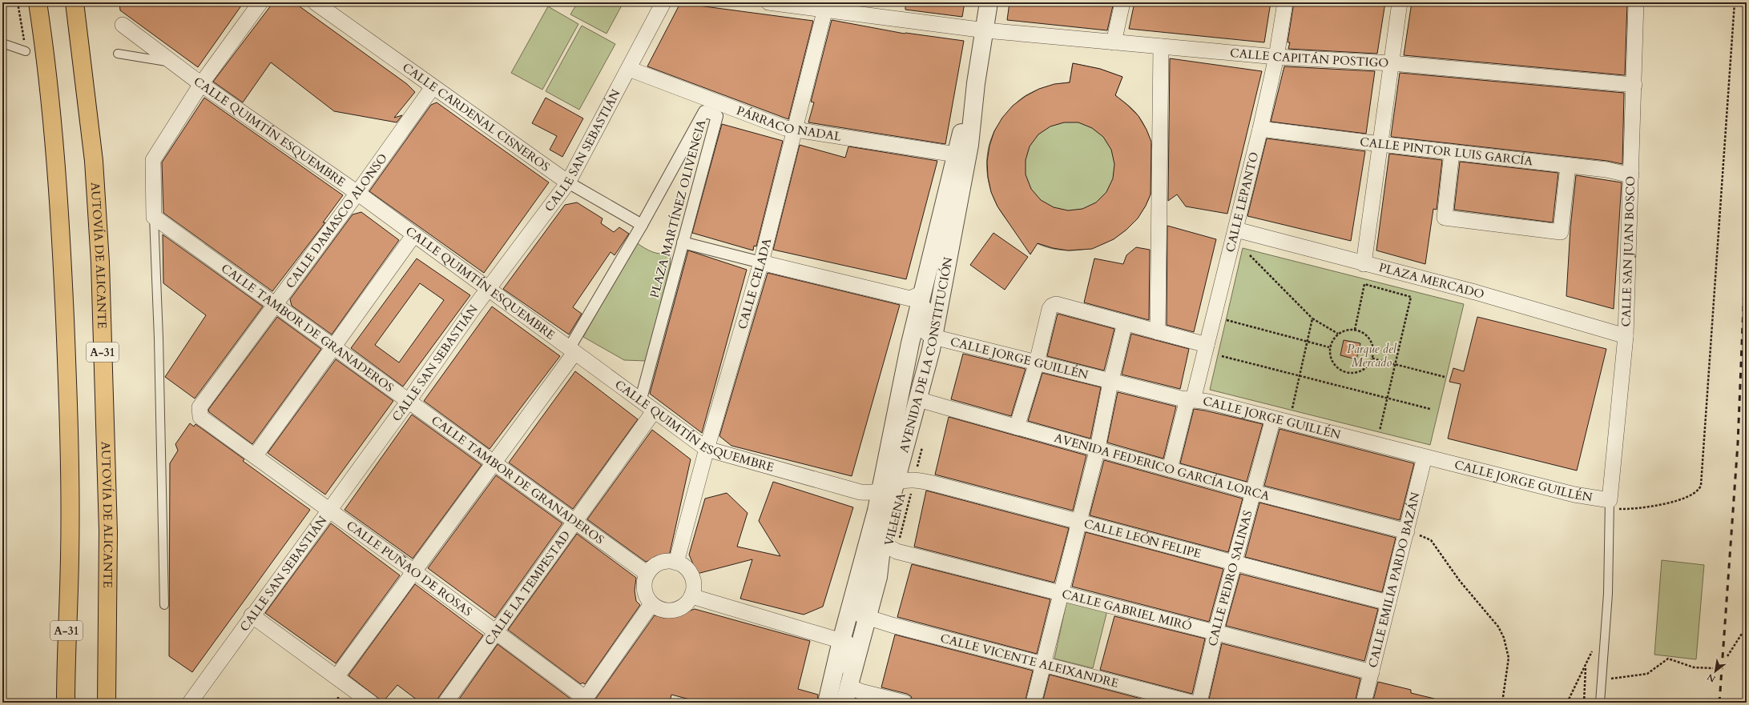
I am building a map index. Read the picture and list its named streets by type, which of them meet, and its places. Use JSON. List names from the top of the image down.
{
  "streets": {
    "highway": ["AUTOVÍA DE ALICANTE", "A-31"],
    "street": [
      "CALLE CAPITÁN POSTIGO",
      "CALLE CARDENAL CISNEROS",
      "PÁRRACO NADAL",
      "CALLE QUIMTÍN ESQUEMBRE",
      "CALLE SAN SEBASTIÁN",
      "CALLE PINTOR LUIS GARCÍA",
      "CALLE LEPANTO",
      "PLAZA MARTÍNEZ OLIVENCIA",
      "CALLE DAMASCO ALONSO",
      "CALLE SAN JUAN BOSCO",
      "PLAZA MERCADO",
      "CALLE CELADA",
      "CALLE TAMBOR DE GRANADEROS",
      "AVENIDA DE LA CONSTITUCIÓN",
      "CALLE JORGE GUILLÉN",
      "AVENIDA FEDERICO GARCÍA LORCA",
      "CALLE LEÓN FELIPE",
      "CALLE PUÑAO DE ROSAS",
      "CALLE PEDRO SALINAS",
      "CALLE EMILIA PARDO BAZÁN",
      "CALLE LA TEMPESTAD",
      "CALLE GABRIEL MIRÓ",
      "CALLE VICENTE ALEIXANDRE"
    ],
    "path": ["VILLENA"]
  },
  "crossings": [
    ["CALLE CAPITÁN POSTIGO", "CALLE LEPANTO"],
    ["CALLE CAPITÁN POSTIGO", "CALLE SAN JUAN BOSCO"],
    ["CALLE CAPITÁN POSTIGO", "CALLE CELADA"],
    ["CALLE CAPITÁN POSTIGO", "AVENIDA DE LA CONSTITUCIÓN"],
    ["CALLE CARDENAL CISNEROS", "CALLE SAN SEBASTIÁN"],
    ["CALLE CARDENAL CISNEROS", "PLAZA MARTÍNEZ OLIVENCIA"],
    ["CALLE CARDENAL CISNEROS", "CALLE DAMASCO ALONSO"],
    ["PÁRRACO NADAL", "CALLE SAN SEBASTIÁN"],
    ["PÁRRACO NADAL", "CALLE CELADA"],
    ["CALLE QUIMTÍN ESQUEMBRE", "CALLE SAN SEBASTIÁN"],
    ["CALLE QUIMTÍN ESQUEMBRE", "PLAZA MARTÍNEZ OLIVENCIA"],
    ["CALLE QUIMTÍN ESQUEMBRE", "CALLE DAMASCO ALONSO"],
    ["CALLE QUIMTÍN ESQUEMBRE", "CALLE CELADA"],
    ["CALLE QUIMTÍN ESQUEMBRE", "AVENIDA DE LA CONSTITUCIÓN"],
    ["CALLE QUIMTÍN ESQUEMBRE", "CALLE LEÓN FELIPE"],
    ["CALLE QUIMTÍN ESQUEMBRE", "CALLE LA TEMPESTAD"],
    ["CALLE SAN SEBASTIÁN", "CALLE TAMBOR DE GRANADEROS"],
    ["CALLE SAN SEBASTIÁN", "CALLE PUÑAO DE ROSAS"],
    ["CALLE PINTOR LUIS GARCÍA", "CALLE LEPANTO"],
    ["CALLE PINTOR LUIS GARCÍA", "CALLE SAN JUAN BOSCO"],
    ["CALLE LEPANTO", "PLAZA MERCADO"],
    ["CALLE LEPANTO", "CALLE JORGE GUILLÉN"],
    ["CALLE LEPANTO", "AVENIDA FEDERICO GARCÍA LORCA"],
    ["CALLE DAMASCO ALONSO", "CALLE TAMBOR DE GRANADEROS"],
    ["CALLE DAMASCO ALONSO", "CALLE PUÑAO DE ROSAS"],
    ["CALLE SAN JUAN BOSCO", "PLAZA MERCADO"],
    ["CALLE SAN JUAN BOSCO", "CALLE JORGE GUILLÉN"],
    ["CALLE CELADA", "CALLE TAMBOR DE GRANADEROS"],
    ["CALLE TAMBOR DE GRANADEROS", "CALLE LA TEMPESTAD"],
    ["AVENIDA DE LA CONSTITUCIÓN", "CALLE JORGE GUILLÉN"],
    ["AVENIDA DE LA CONSTITUCIÓN", "AVENIDA FEDERICO GARCÍA LORCA"],
    ["AVENIDA DE LA CONSTITUCIÓN", "VILLENA"],
    ["AVENIDA DE LA CONSTITUCIÓN", "CALLE LEÓN FELIPE"],
    ["AVENIDA DE LA CONSTITUCIÓN", "CALLE GABRIEL MIRÓ"],
    ["AVENIDA DE LA CONSTITUCIÓN", "CALLE VICENTE ALEIXANDRE"],
    ["CALLE JORGE GUILLÉN", "CALLE PEDRO SALINAS"],
    ["CALLE JORGE GUILLÉN", "CALLE EMILIA PARDO BAZÁN"],
    ["AVENIDA FEDERICO GARCÍA LORCA", "CALLE PEDRO SALINAS"],
    ["AVENIDA FEDERICO GARCÍA LORCA", "CALLE EMILIA PARDO BAZÁN"],
    ["VILLENA", "CALLE LEÓN FELIPE"],
    ["VILLENA", "CALLE GABRIEL MIRÓ"],
    ["CALLE LEÓN FELIPE", "CALLE PEDRO SALINAS"],
    ["CALLE LEÓN FELIPE", "CALLE EMILIA PARDO BAZÁN"],
    ["CALLE PUÑAO DE ROSAS", "CALLE LA TEMPESTAD"],
    ["CALLE PEDRO SALINAS", "CALLE GABRIEL MIRÓ"],
    ["CALLE EMILIA PARDO BAZÁN", "CALLE GABRIEL MIRÓ"]
  ],
  "parks": ["Parque del Mercado"],
  "north": "bottom left"
}
